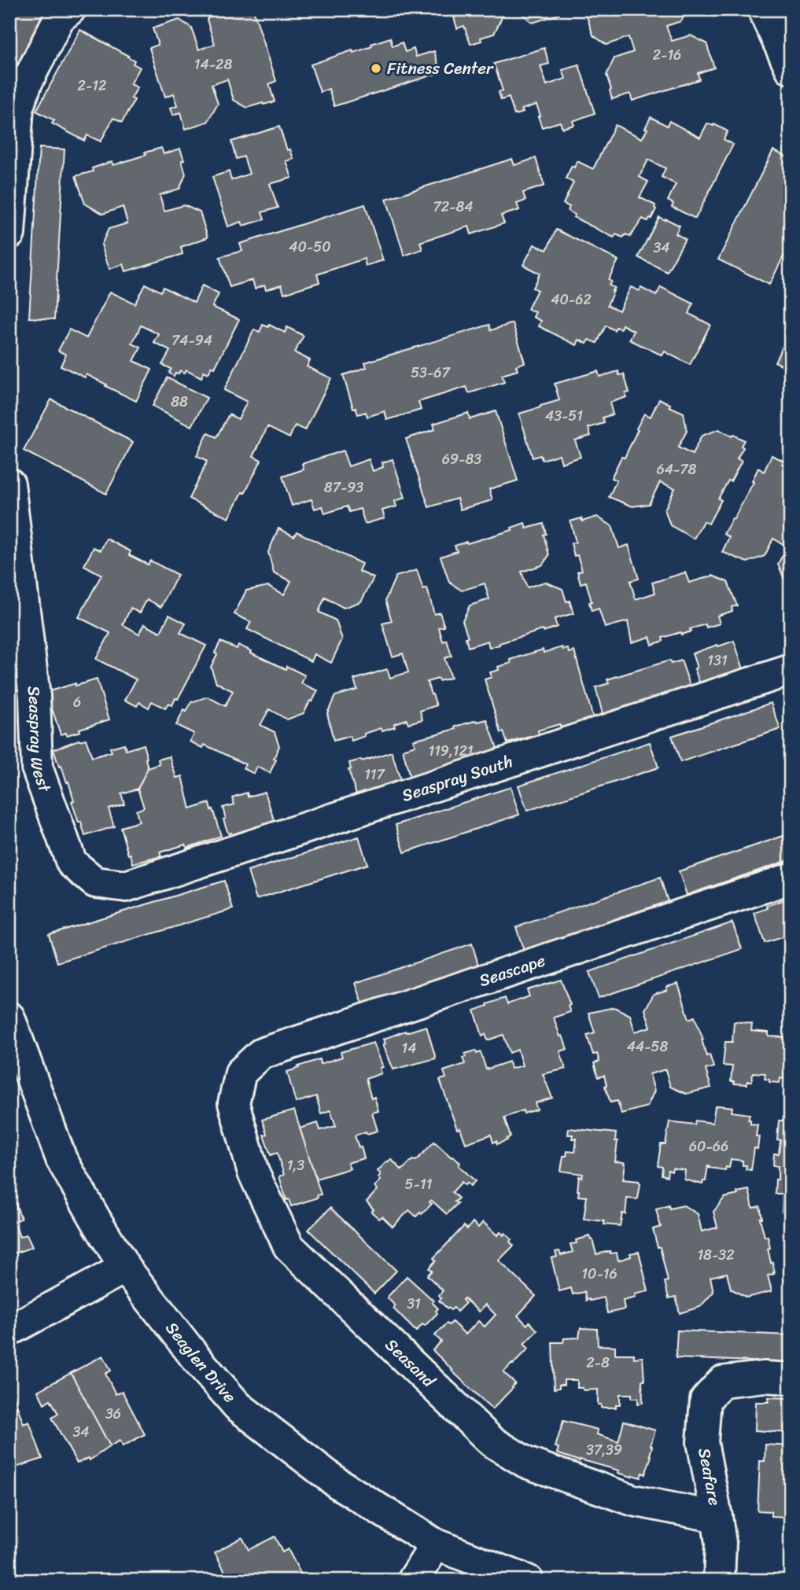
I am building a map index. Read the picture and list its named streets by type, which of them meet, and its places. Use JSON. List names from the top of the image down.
{
  "streets": {
    "street": [
      "Seaspray West",
      "Seaspray South",
      "Seascape",
      "Seaglen Drive",
      "Seasand",
      "Seafare"
    ]
  },
  "crossings": [
    ["Seaspray West", "Seaspray South"],
    ["Seascape", "Seasand"],
    ["Seasand", "Seafare"]
  ],
  "places": ["Fitness Center"],
  "house_numbers": [
    "2-16",
    "14-28",
    "2-12",
    "72-84",
    "40-50",
    "34",
    "40-62",
    "74-94",
    "53-67",
    "88",
    "43-51",
    "69-83",
    "64-78",
    "87-93",
    "131",
    "6",
    "119,121",
    "117",
    "44-58",
    "14",
    "60-66",
    "1,3",
    "5-11",
    "18-32",
    "10-16",
    "31",
    "2-8",
    "36",
    "34",
    "37,39"
  ]
}
